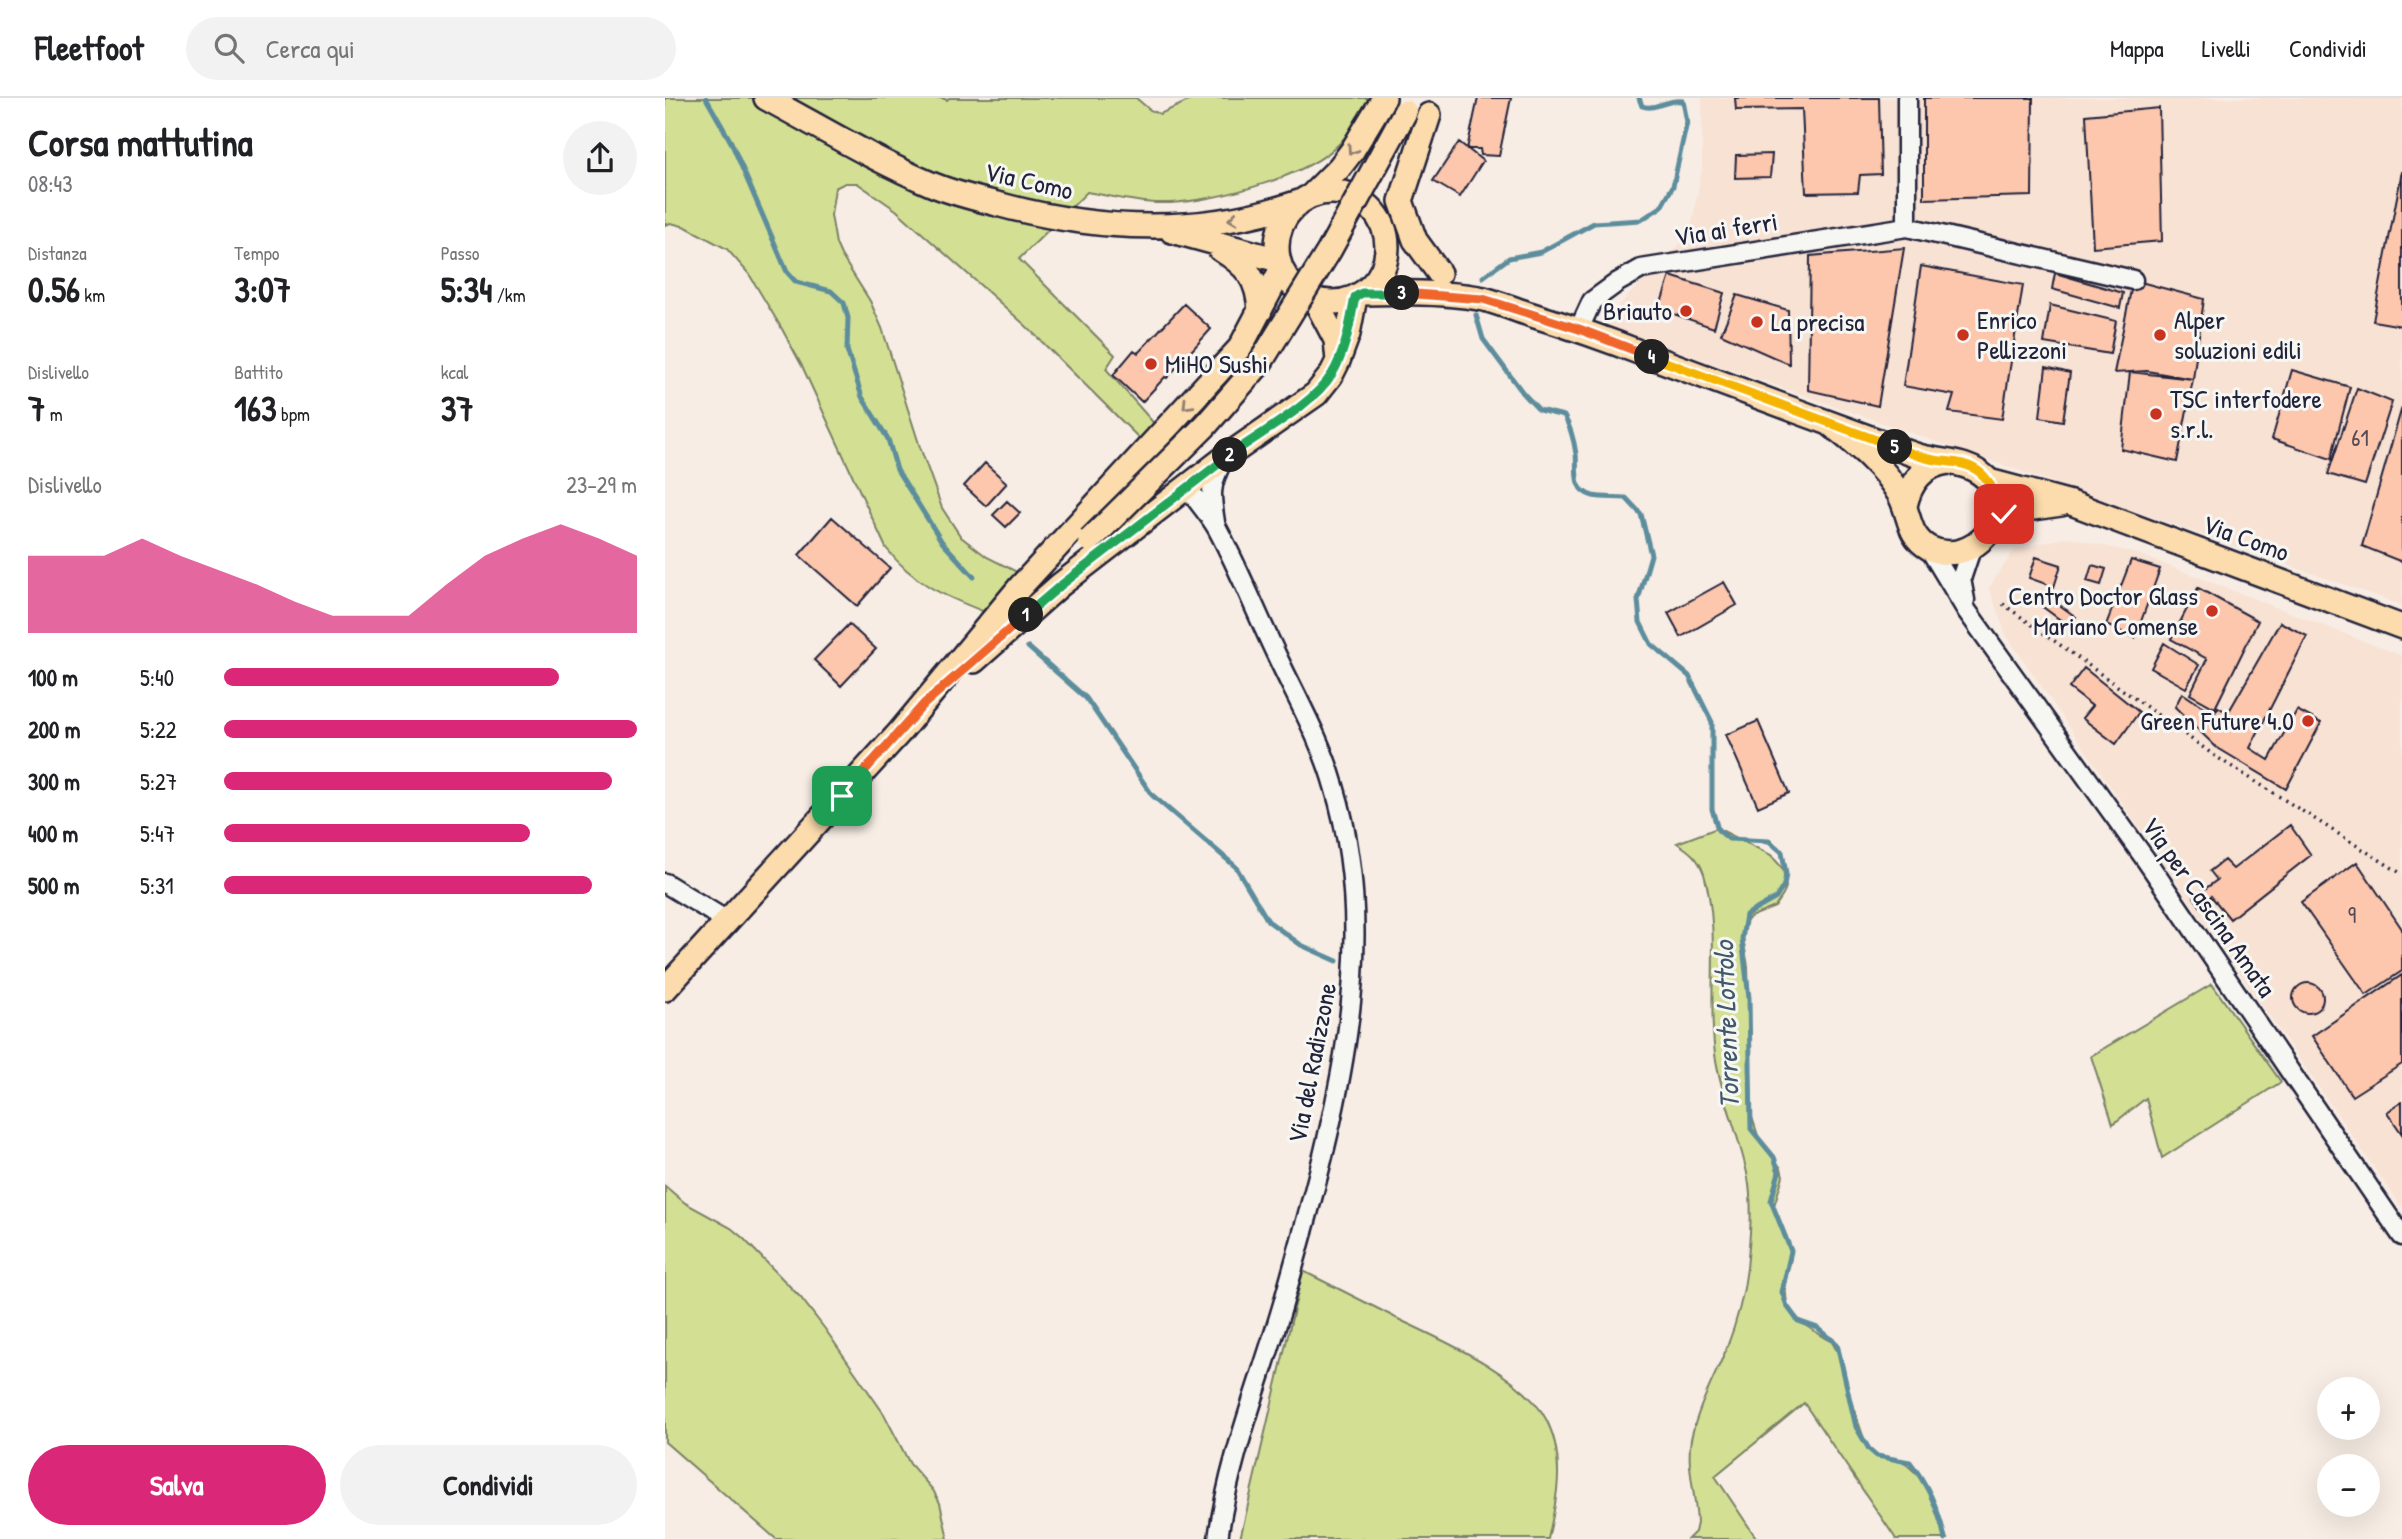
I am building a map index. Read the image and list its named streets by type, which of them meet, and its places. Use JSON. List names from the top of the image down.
{
  "streets": {
    "main road": ["Via Como"],
    "street": ["Via ai ferri", "Via per Cascina Amata", "Via del Radizzone"]
  },
  "crossings": [
    ["Via Como", "Via per Cascina Amata"]
  ],
  "water": ["Torrente Lottolo"],
  "places": [
    "Briauto",
    "La precisa",
    "Enrico Pellizzoni",
    "Alper soluzioni edili",
    "MiHO Sushi",
    "TSC interfodere s.r.l.",
    "Centro Doctor Glass Mariano Comense",
    "Green Future 4.0"
  ],
  "house_numbers": ["61", "9"],
  "page": {
    "header": "Fleetfoot",
    "search": "Cerca qui",
    "nav": ["Mappa", "Livelli", "Condividi"],
    "heading": ["Corsa mattutina", "08:43"],
    "stats": [
      ["Distanza", "0.56 km"],
      ["Tempo", "3:07"],
      ["Passo", "5:34 /km"],
      ["Dislivello", "7 m"],
      ["Battito", "163 bpm"],
      ["kcal", "37"]
    ],
    "pins": [
      "3",
      "4",
      "5",
      "2",
      "1"
    ],
    "chart": ["Dislivello", "23–29 m"],
    "list": [
      {
        "name": "100 m",
        "note": "5:40"
      },
      {
        "name": "200 m",
        "note": "5:22"
      },
      {
        "name": "300 m",
        "note": "5:27"
      },
      {
        "name": "400 m",
        "note": "5:47"
      },
      {
        "name": "500 m",
        "note": "5:31"
      }
    ],
    "map_buttons": ["+", "−"],
    "buttons": ["Salva", "Condividi"]
  }
}
